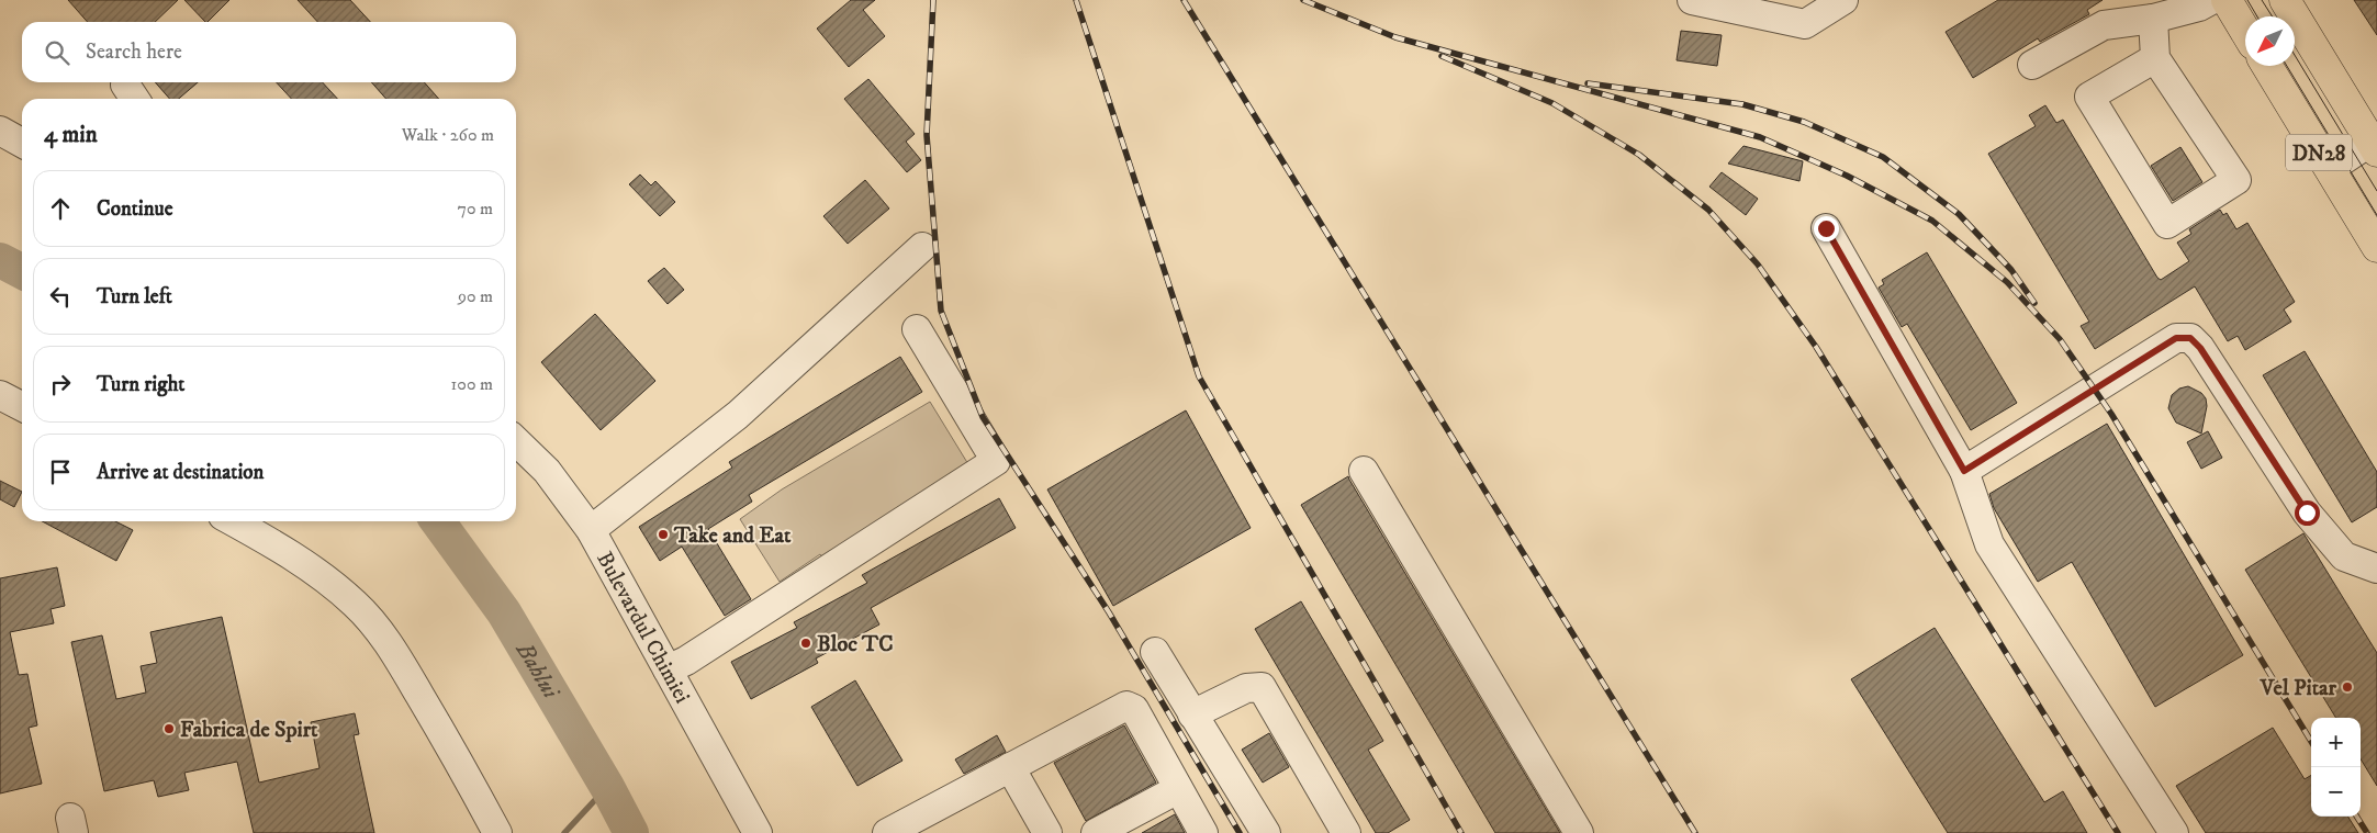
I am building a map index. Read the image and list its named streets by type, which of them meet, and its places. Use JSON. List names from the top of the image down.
{
  "streets": {
    "main road": ["DN28"],
    "street": ["Bulevardul Chimiei"]
  },
  "water": ["Bahlui"],
  "places": [
    "Take and Eat",
    "Bloc TC",
    "Vel Pitar",
    "Fabrica de Spirt"
  ],
  "north": "bottom left",
  "page": {
    "search": "Search here",
    "heading": ["4 min", "Walk · 260 m"],
    "list": [
      ["Continue", "70 m"],
      ["Turn left", "90 m"],
      ["Turn right", "100 m"],
      "Arrive at destination"
    ],
    "map_buttons": ["+", "−"]
  }
}
